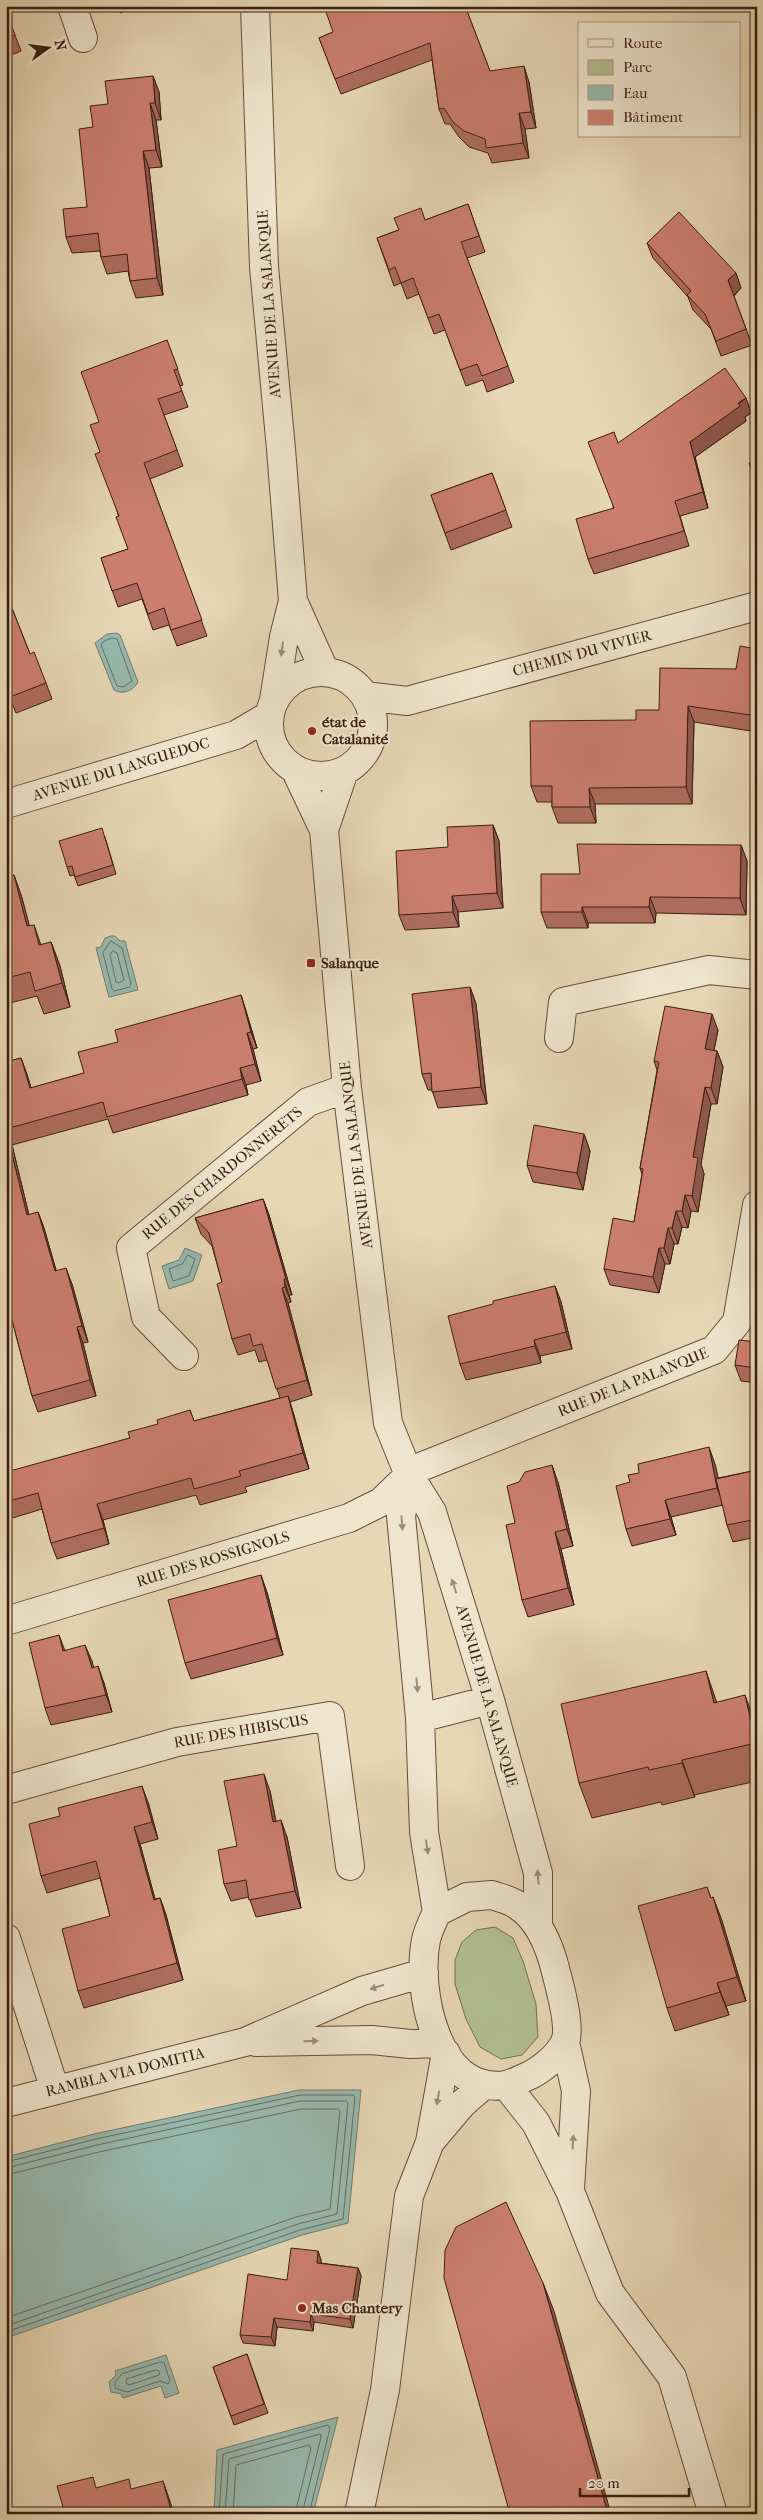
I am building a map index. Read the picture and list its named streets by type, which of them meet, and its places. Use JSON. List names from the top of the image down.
{
  "streets": {
    "street": [
      "AVENUE DE LA SALANQUE",
      "CHEMIN DU VIVIER",
      "AVENUE DU LANGUEDOC",
      "RUE DES CHARDONNERETS",
      "RUE DE LA PALANQUE",
      "RUE DES ROSSIGNOLS",
      "RUE DES HIBISCUS",
      "RAMBLA VIA DOMITIA"
    ]
  },
  "crossings": [
    ["AVENUE DE LA SALANQUE", "CHEMIN DU VIVIER"],
    ["AVENUE DE LA SALANQUE", "AVENUE DU LANGUEDOC"],
    ["AVENUE DE LA SALANQUE", "RUE DES CHARDONNERETS"],
    ["AVENUE DE LA SALANQUE", "RUE DE LA PALANQUE"],
    ["AVENUE DE LA SALANQUE", "RUE DES ROSSIGNOLS"],
    ["AVENUE DE LA SALANQUE", "RAMBLA VIA DOMITIA"],
    ["CHEMIN DU VIVIER", "AVENUE DU LANGUEDOC"],
    ["RUE DE LA PALANQUE", "RUE DES ROSSIGNOLS"]
  ],
  "places": {
    "other": ["état de Catalanité", "Mas Chantery"],
    "transit": ["Salanque"]
  },
  "legend": [
    "Route",
    "Parc",
    "Eau",
    "Bâtiment"
  ],
  "scale_bar": "20 m",
  "north": "right"
}
